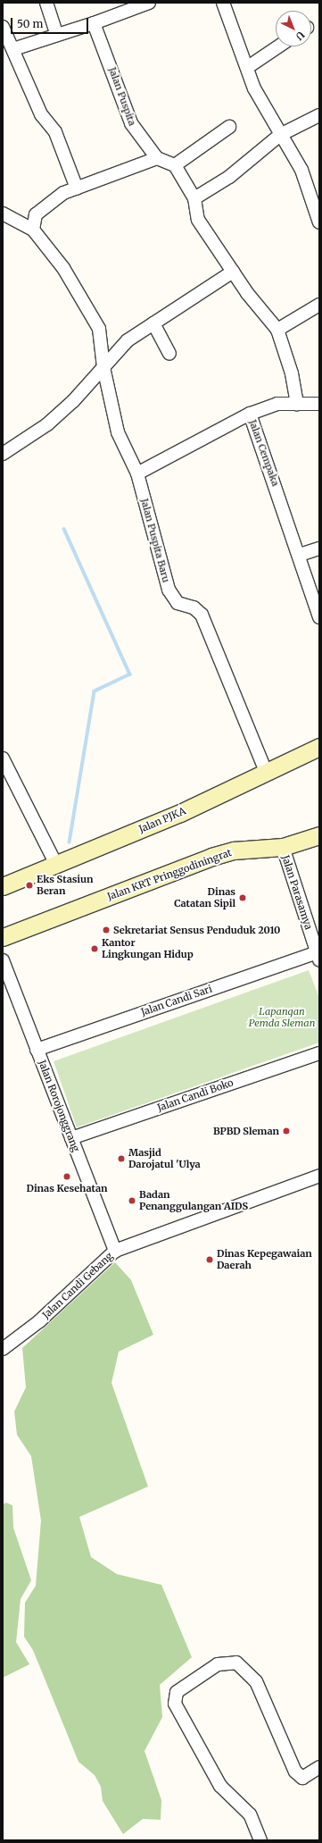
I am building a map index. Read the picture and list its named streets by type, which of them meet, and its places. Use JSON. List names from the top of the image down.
{
  "streets": {
    "main road": ["Jalan PJKA", "Jalan KRT Pringgodiningrat"],
    "street": [
      "Jalan Puspita",
      "Jalan Cempaka",
      "Jalan Puspita Baru",
      "Jalan Parasamya",
      "Jalan Candi Sari",
      "Jalan Candi Boko",
      "Jalan Rorojonggrang",
      "Jalan Candi Gebang"
    ]
  },
  "crossings": [
    ["Jalan Puspita Baru", "Jalan PJKA"],
    ["Jalan KRT Pringgodiningrat", "Jalan Parasamya"],
    ["Jalan Parasamya", "Jalan Candi Sari"],
    ["Jalan Candi Sari", "Jalan Rorojonggrang"],
    ["Jalan Candi Boko", "Jalan Rorojonggrang"],
    ["Jalan Rorojonggrang", "Jalan Candi Gebang"]
  ],
  "parks": ["Lapangan Pemda Sleman"],
  "places": [
    "Eks Stasiun Beran",
    "Dinas Catatan Sipil",
    "Sekretariat Sensus Penduduk 2010",
    "Kantor Lingkungan Hidup",
    "BPBD Sleman",
    "Masjid Darojatul 'Ulya",
    "Dinas Kesehatan",
    "Badan Penanggulangan AIDS",
    "Dinas Kepegawaian Daerah"
  ],
  "scale_bar": "50 m",
  "north": "bottom right"
}
